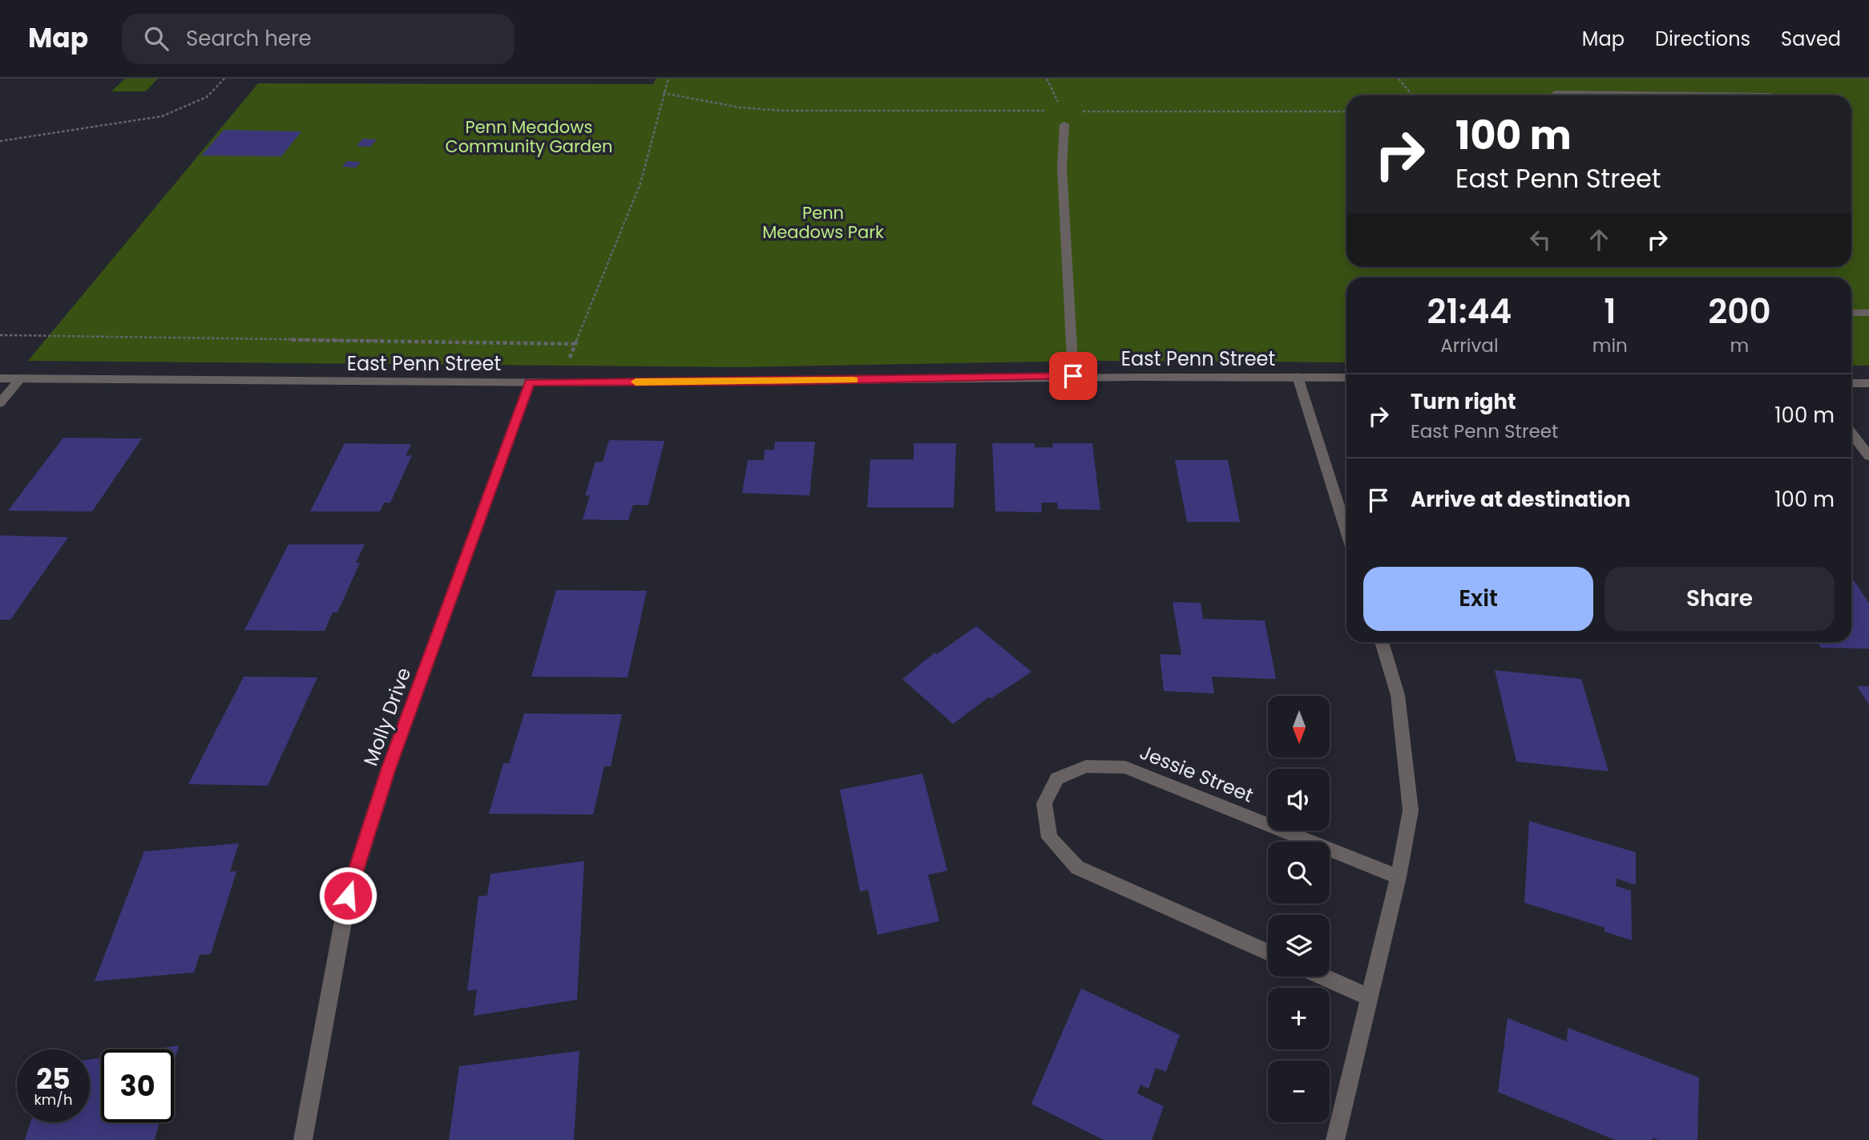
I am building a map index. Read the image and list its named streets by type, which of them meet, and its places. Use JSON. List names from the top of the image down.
{
  "streets": {
    "street": ["East Penn Street", "Molly Drive", "Jessie Street"]
  },
  "crossings": [
    ["East Penn Street", "Molly Drive"]
  ],
  "parks": ["Penn Meadows Community Garden", "Penn Meadows Park"],
  "north": "bottom",
  "page": {
    "header": "Map",
    "search": "Search here",
    "nav": ["Map", "Directions", "Saved"],
    "turn": ["100 m", "East Penn Street"],
    "eta": [
      "21:44",
      "Arrival",
      "1",
      "min",
      "200",
      "m"
    ],
    "list": [
      {
        "name": "Turn right",
        "note": "East Penn Street",
        "value": "100 m"
      },
      {
        "name": "Arrive at destination",
        "value": "100 m"
      }
    ],
    "buttons": ["Exit", "Share"],
    "map_buttons": ["+", "−"],
    "speed": "25 km/h",
    "limit": "30"
  }
}
